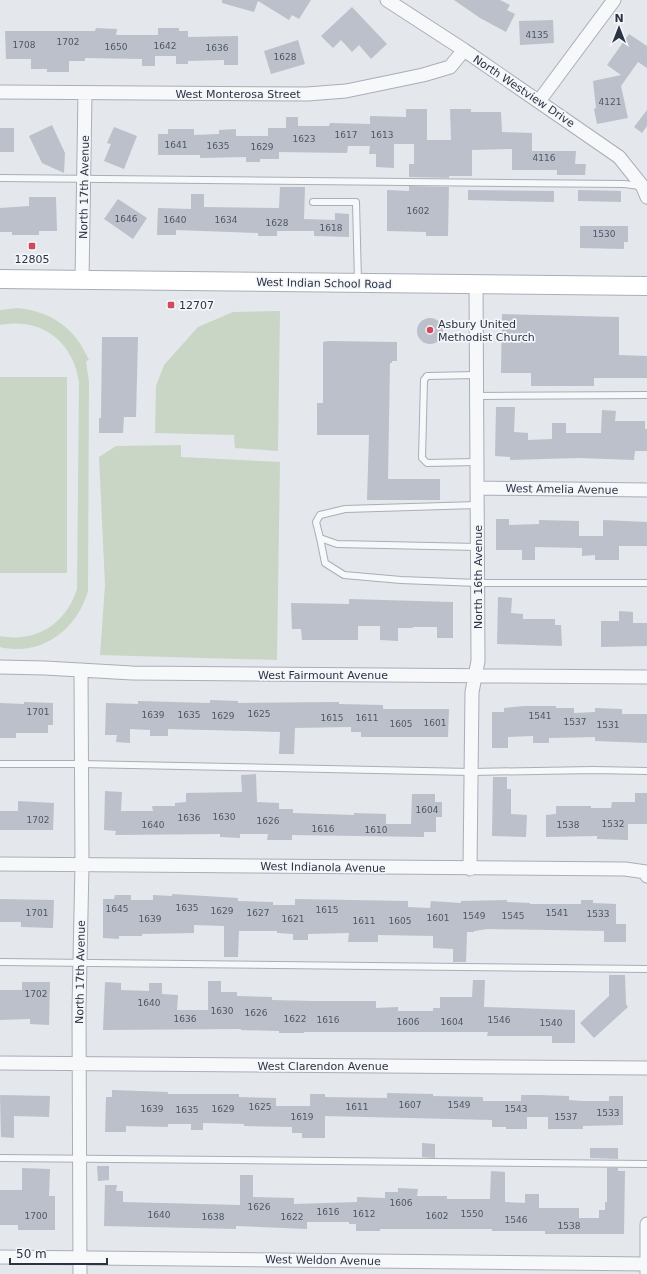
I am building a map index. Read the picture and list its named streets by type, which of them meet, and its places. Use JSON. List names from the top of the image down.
{
  "streets": {
    "main road": ["West Indian School Road"],
    "street": [
      "North Westview Drive",
      "West Monterosa Street",
      "North 17th Avenue",
      "West Amelia Avenue",
      "North 16th Avenue",
      "West Fairmount Avenue",
      "West Indianola Avenue",
      "West Clarendon Avenue",
      "West Weldon Avenue"
    ]
  },
  "crossings": [
    ["North Westview Drive", "West Monterosa Street"],
    ["West Monterosa Street", "North 17th Avenue"],
    ["North 17th Avenue", "West Indian School Road"],
    ["North 17th Avenue", "West Fairmount Avenue"],
    ["North 17th Avenue", "West Indianola Avenue"],
    ["North 17th Avenue", "West Clarendon Avenue"],
    ["North 17th Avenue", "West Weldon Avenue"],
    ["West Indian School Road", "North 16th Avenue"],
    ["West Amelia Avenue", "North 16th Avenue"],
    ["North 16th Avenue", "West Fairmount Avenue"],
    ["North 16th Avenue", "West Indianola Avenue"]
  ],
  "places": {
    "transit": ["12805", "12707"],
    "other": ["Asbury United Methodist Church"]
  },
  "house_numbers": [
    "4135",
    "1702",
    "1708",
    "1642",
    "1650",
    "1636",
    "1628",
    "4121",
    "1617",
    "1613",
    "1623",
    "1641",
    "1635",
    "1629",
    "4116",
    "1602",
    "1646",
    "1640",
    "1634",
    "1628",
    "1618",
    "1530",
    "1701",
    "1625",
    "1639",
    "1635",
    "1629",
    "1541",
    "1615",
    "1611",
    "1537",
    "1601",
    "1605",
    "1531",
    "1604",
    "1630",
    "1636",
    "1702",
    "1626",
    "1532",
    "1640",
    "1538",
    "1616",
    "1610",
    "1635",
    "1645",
    "1615",
    "1629",
    "1701",
    "1627",
    "1541",
    "1533",
    "1549",
    "1545",
    "1601",
    "1639",
    "1621",
    "1611",
    "1605",
    "1702",
    "1640",
    "1630",
    "1626",
    "1636",
    "1622",
    "1616",
    "1546",
    "1606",
    "1604",
    "1540",
    "1607",
    "1549",
    "1625",
    "1611",
    "1639",
    "1629",
    "1543",
    "1635",
    "1533",
    "1619",
    "1537",
    "1606",
    "1626",
    "1616",
    "1612",
    "1550",
    "1640",
    "1700",
    "1602",
    "1638",
    "1622",
    "1546",
    "1538"
  ],
  "scale_bar": "50 m",
  "north": "top"
}
